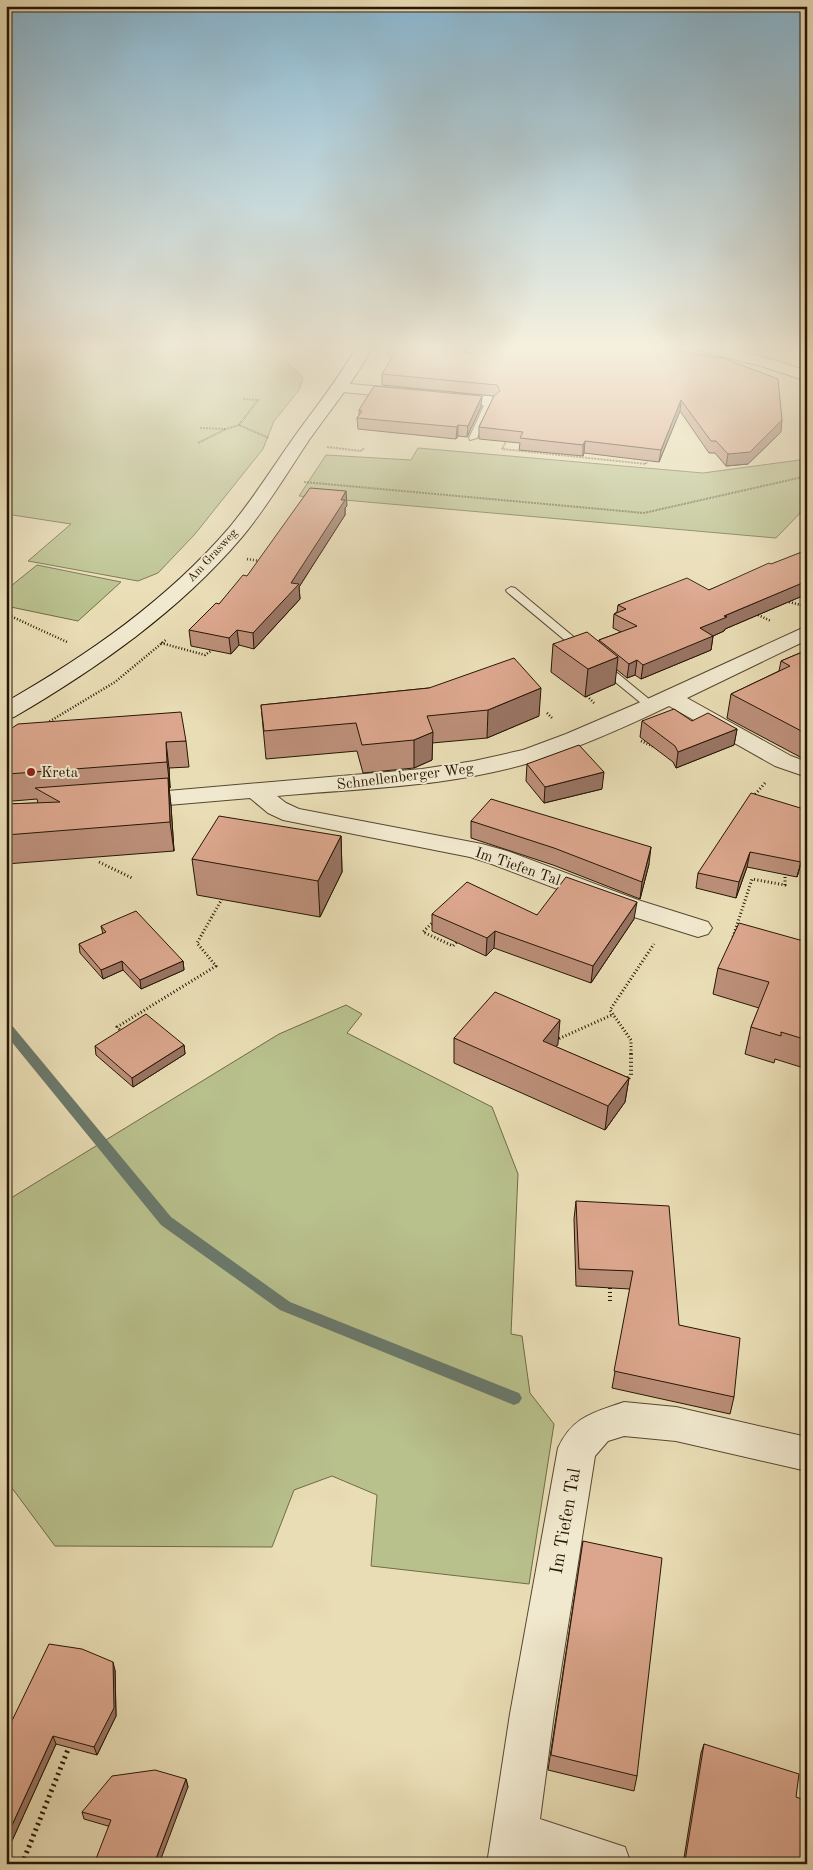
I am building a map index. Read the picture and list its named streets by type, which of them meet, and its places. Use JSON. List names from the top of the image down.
{
  "streets": {
    "street": ["Am Grasweg", "Schnellenberger Weg", "Im Tiefen Tal"]
  },
  "crossings": [
    ["Schnellenberger Weg", "Im Tiefen Tal"]
  ],
  "places": ["Kreta"]
}
